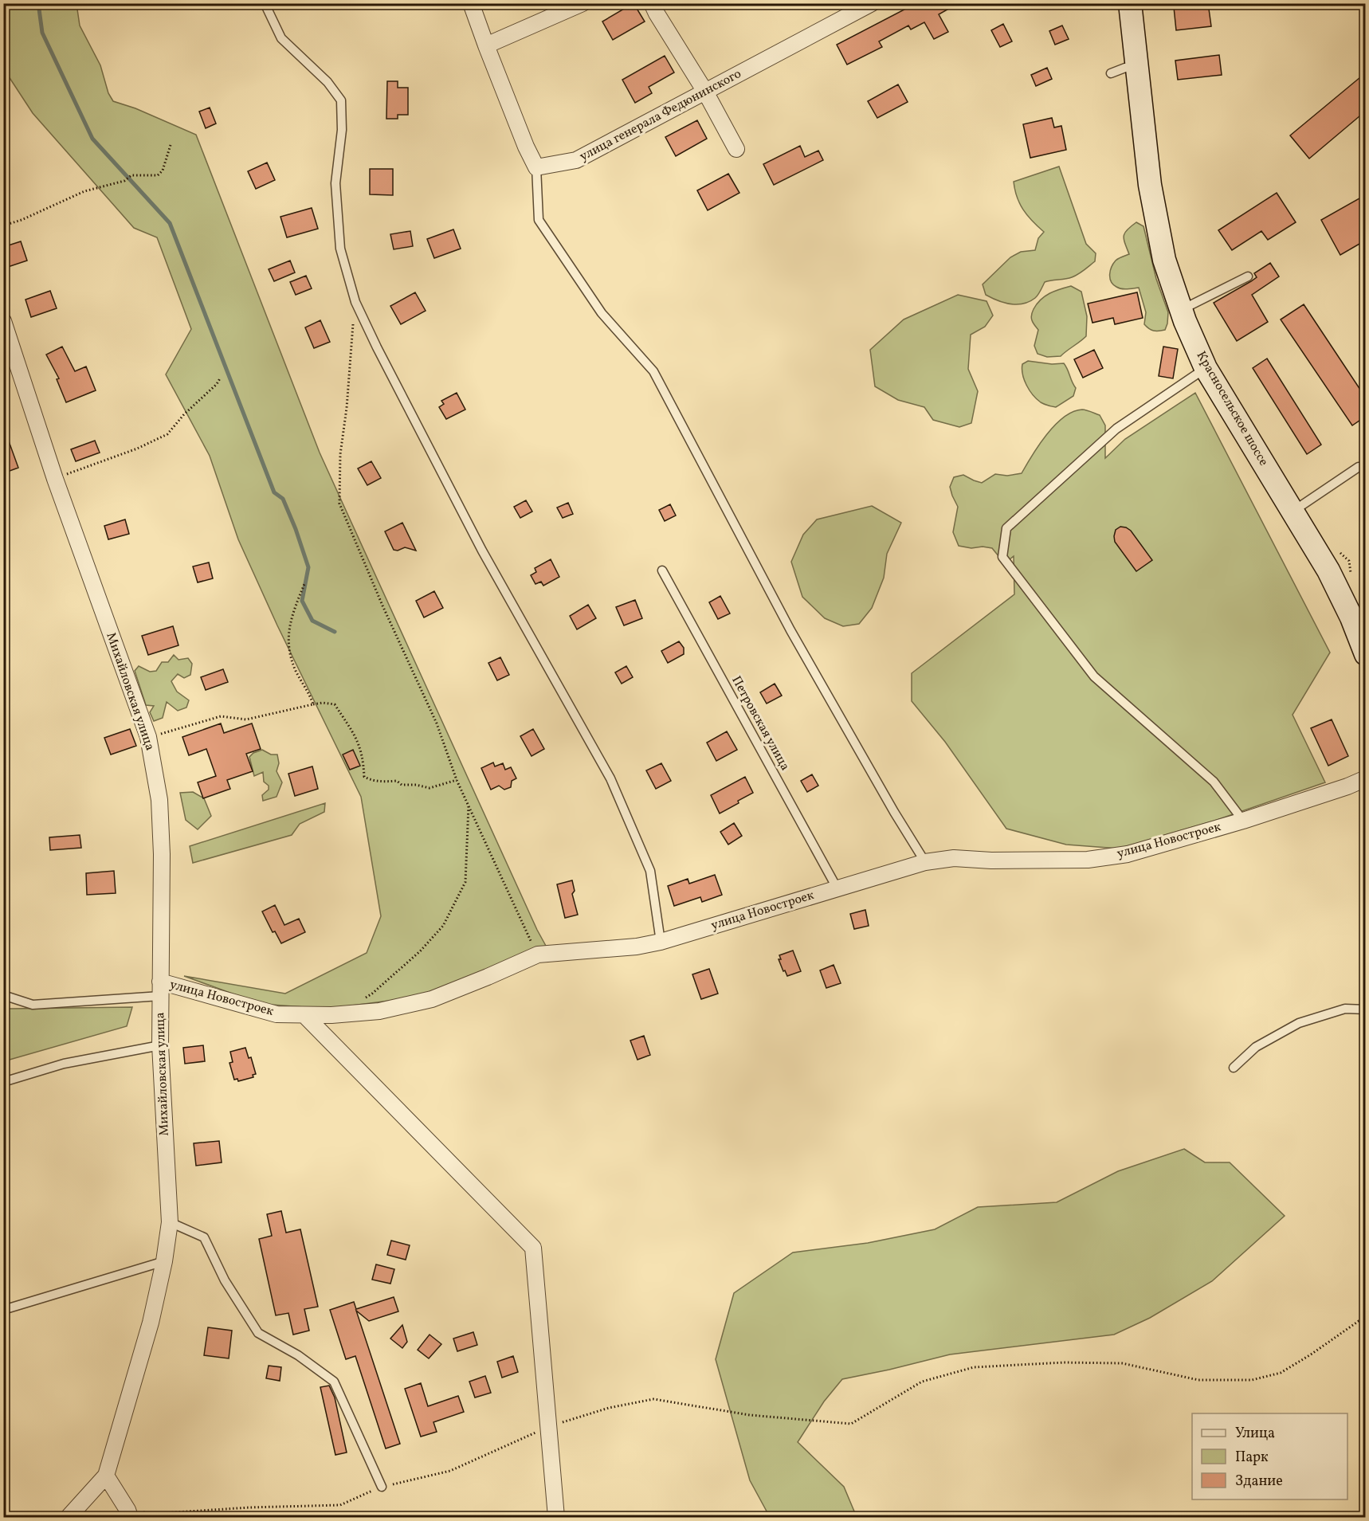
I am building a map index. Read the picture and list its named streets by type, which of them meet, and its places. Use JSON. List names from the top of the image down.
{
  "streets": {
    "main road": ["Красносельское шоссе"],
    "street": ["улица генерала Федюнинского", "Михайловская улица", "улица Новостроек"],
    "lane": ["Петровская улица"]
  },
  "crossings": [
    ["Михайловская улица", "улица Новостроек"],
    ["Петровская улица", "улица Новостроек"]
  ],
  "legend": ["Улица", "Парк", "Здание"]
}
